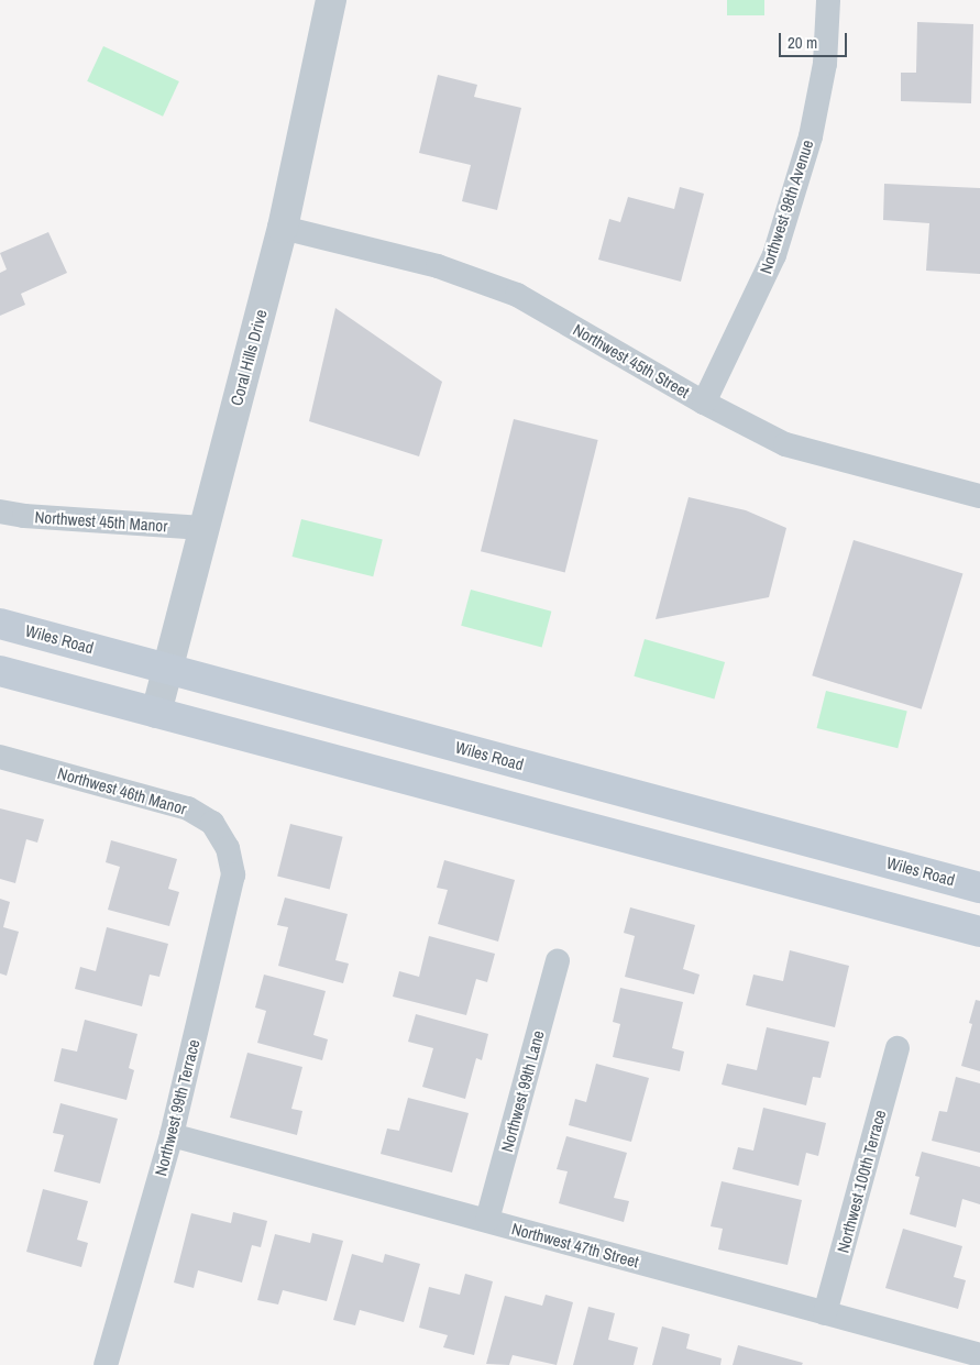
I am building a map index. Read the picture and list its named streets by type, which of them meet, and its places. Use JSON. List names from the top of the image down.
{
  "streets": {
    "main road": ["Wiles Road"],
    "street": [
      "Northwest 98th Avenue",
      "Coral Hills Drive",
      "Northwest 45th Street",
      "Northwest 45th Manor",
      "Northwest 46th Manor",
      "Northwest 99th Lane",
      "Northwest 99th Terrace",
      "Northwest 100th Terrace",
      "Northwest 47th Street"
    ]
  },
  "crossings": [
    ["Northwest 98th Avenue", "Northwest 45th Street"],
    ["Coral Hills Drive", "Northwest 45th Street"],
    ["Coral Hills Drive", "Northwest 45th Manor"],
    ["Coral Hills Drive", "Wiles Road"],
    ["Northwest 46th Manor", "Northwest 99th Terrace"],
    ["Northwest 99th Lane", "Northwest 47th Street"],
    ["Northwest 99th Terrace", "Northwest 47th Street"],
    ["Northwest 100th Terrace", "Northwest 47th Street"]
  ],
  "scale_bar": "20 m"
}
